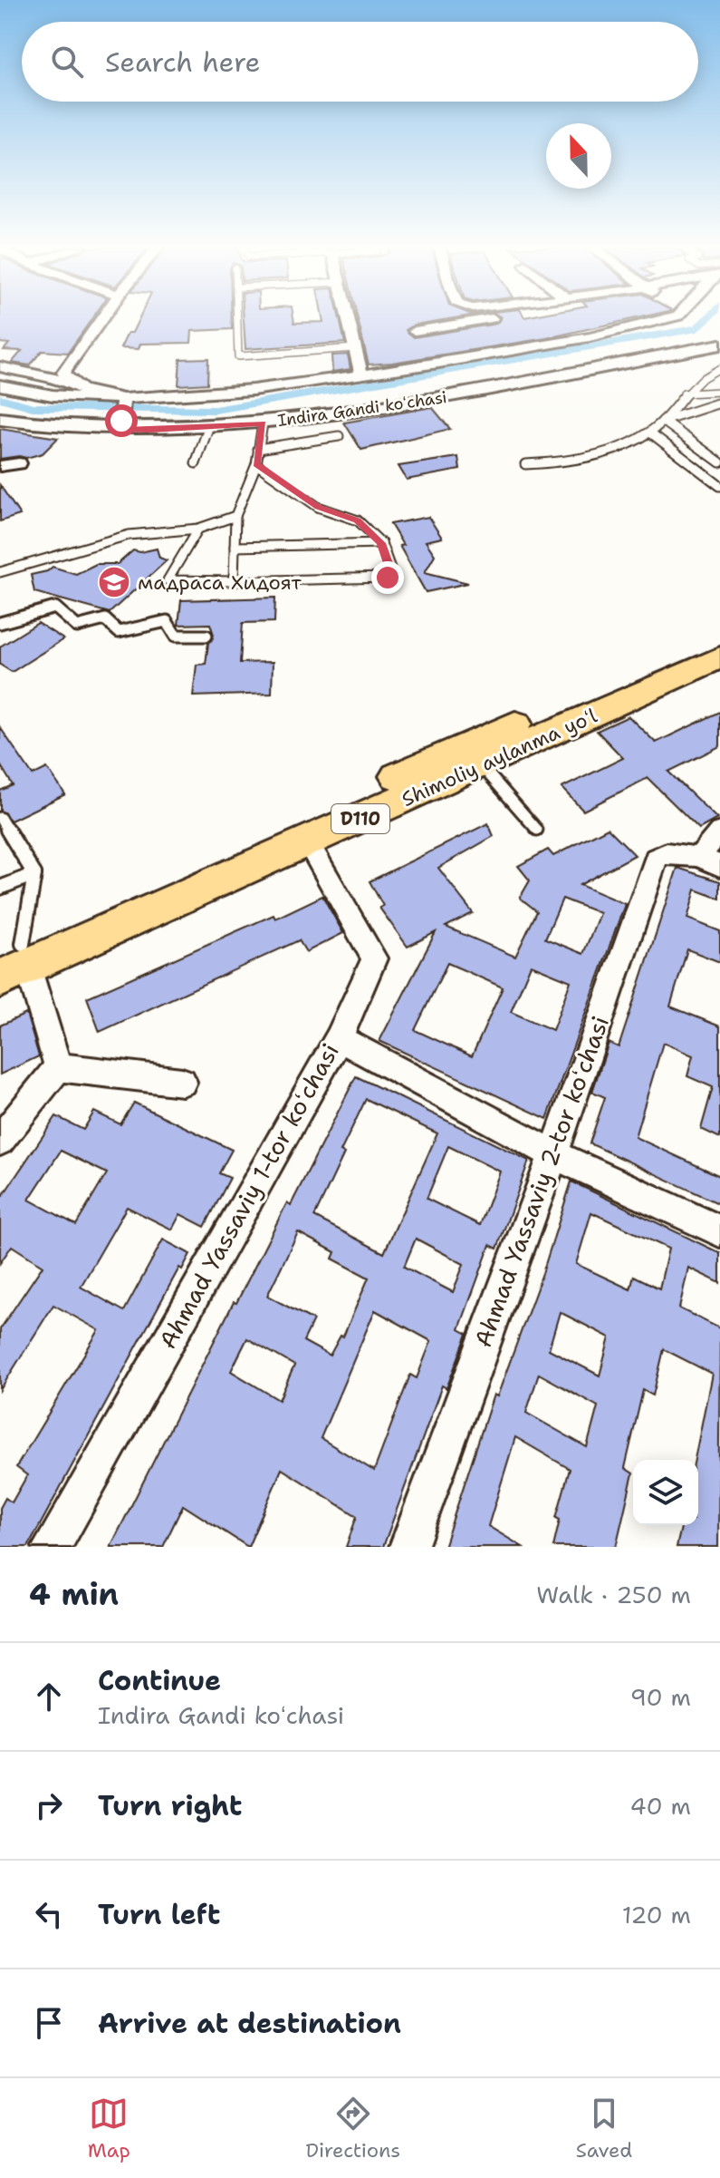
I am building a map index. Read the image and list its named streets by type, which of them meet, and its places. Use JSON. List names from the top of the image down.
{
  "streets": {
    "main road": ["Shimoliy aylanma yoʻl", "D110"],
    "street": ["Indira Gandi koʻchasi", "Ahmad Yassaviy 2-tor koʻchasi", "Ahmad Yassaviy 1-tor koʻchasi"]
  },
  "crossings": [
    ["Shimoliy aylanma yoʻl", "Ahmad Yassaviy 1-tor koʻchasi"]
  ],
  "places": {
    "school or university": ["мадраса Хидоят"]
  },
  "north": "top",
  "page": {
    "search": "Search here",
    "heading": ["4 min", "Walk · 250 m"],
    "list": [
      ["Continue", "Indira Gandi koʻchasi", "90 m"],
      ["Turn right", "40 m"],
      ["Turn left", "120 m"],
      "Arrive at destination"
    ],
    "nav": ["Map", "Directions", "Saved"]
  }
}
